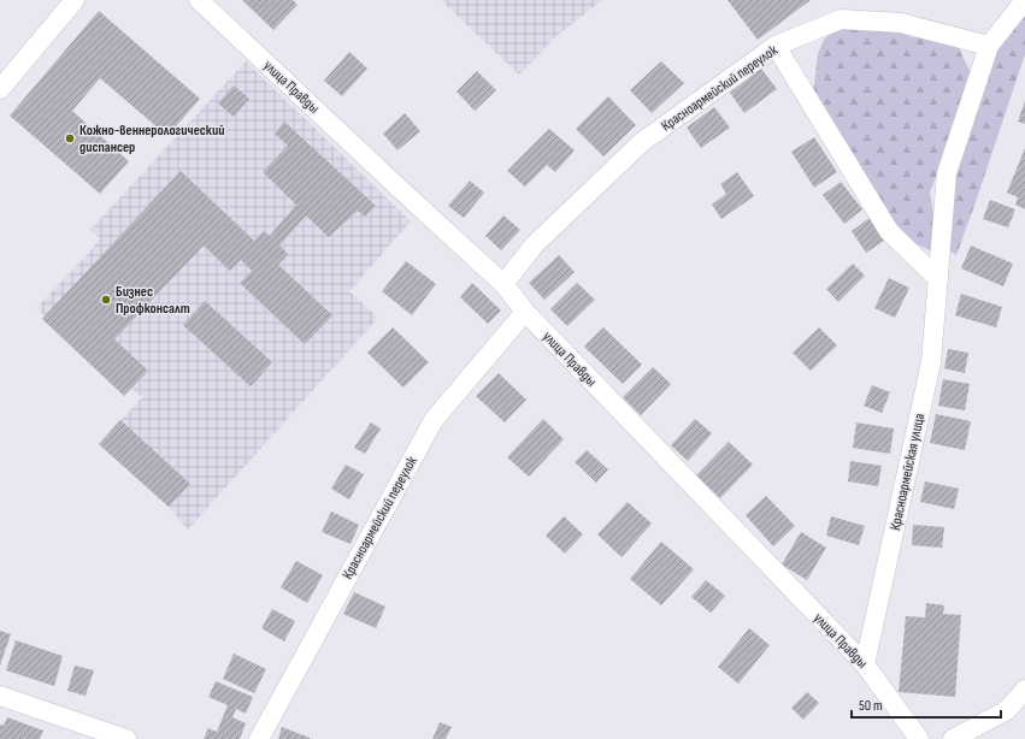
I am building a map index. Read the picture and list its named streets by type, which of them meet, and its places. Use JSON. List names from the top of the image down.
{
  "streets": {
    "street": ["улица Правды", "Красноармейский переулок", "Красноармейская улица"]
  },
  "crossings": [
    ["улица Правды", "Красноармейский переулок"],
    ["улица Правды", "Красноармейская улица"],
    ["Красноармейский переулок", "Красноармейская улица"]
  ],
  "places": ["Кожно-веннерологический диспансер", "Бизнес Профконсалт"],
  "scale_bar": "50 m"
}
